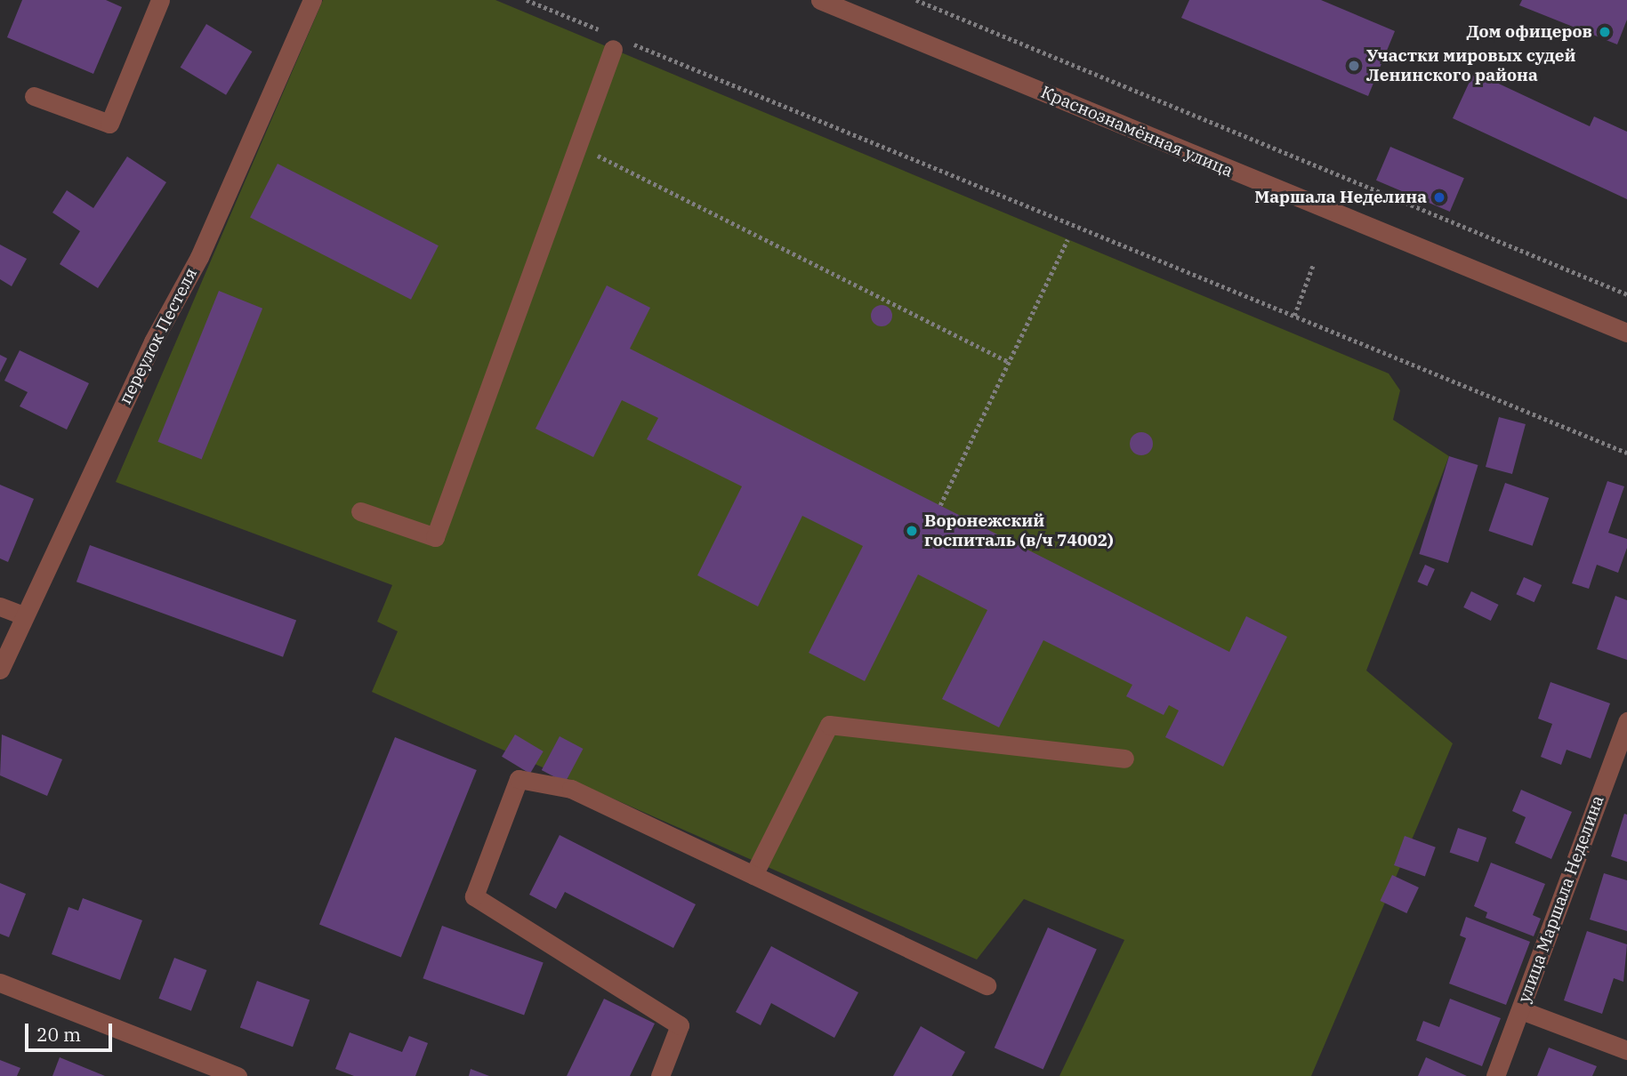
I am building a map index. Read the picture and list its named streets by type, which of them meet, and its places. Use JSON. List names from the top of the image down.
{
  "streets": {
    "street": ["Краснознамённая улица", "переулок Пестеля", "улица Маршала Неделина"]
  },
  "places": [
    "Дом офицеров",
    "Участки мировых судей Ленинского района",
    "Маршала Неделина",
    "Воронежский госпиталь (в/ч 74002)"
  ],
  "scale_bar": "20 m"
}
